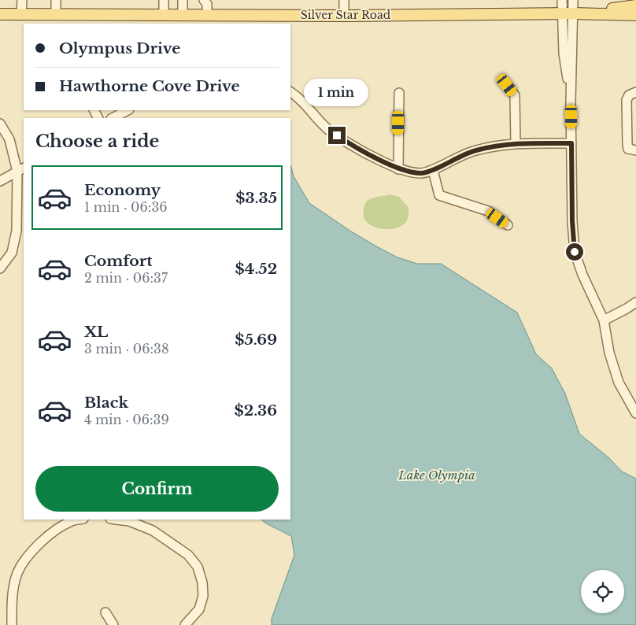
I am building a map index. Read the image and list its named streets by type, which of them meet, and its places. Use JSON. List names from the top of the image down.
{
  "streets": {
    "main road": ["Silver Star Road"]
  },
  "water": ["Lake Olympia"],
  "page": {
    "banner": ["Olympus Drive", "Hawthorne Cove Drive"],
    "bubble": "1 min",
    "heading": "Choose a ride",
    "list": [
      {
        "name": "Economy",
        "note": "1 min · 06:36",
        "value": "$3.35"
      },
      {
        "name": "Comfort",
        "note": "2 min · 06:37",
        "value": "$4.52"
      },
      {
        "name": "XL",
        "note": "3 min · 06:38",
        "value": "$5.69"
      },
      {
        "name": "Black",
        "note": "4 min · 06:39",
        "value": "$2.36"
      }
    ],
    "buttons": "Confirm"
  }
}
